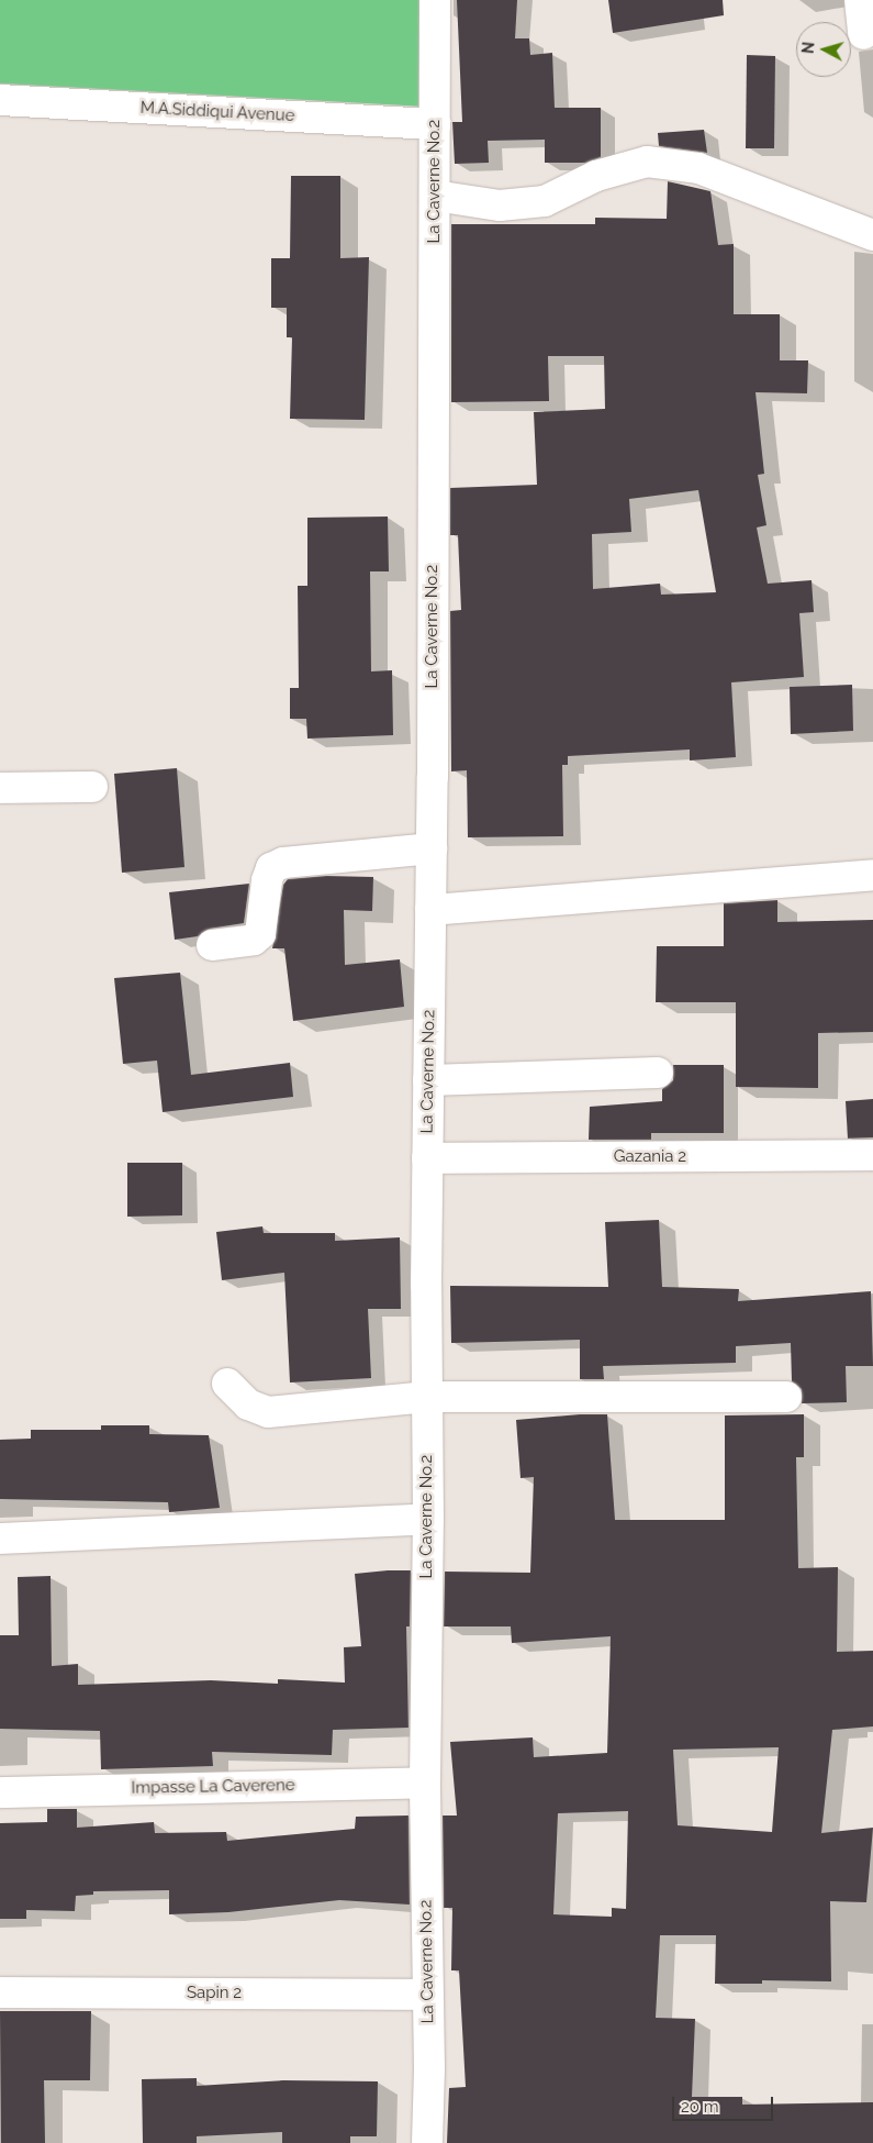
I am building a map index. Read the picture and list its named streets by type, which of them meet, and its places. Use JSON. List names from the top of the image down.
{
  "streets": {
    "street": [
      "M.A.Siddiqui Avenue",
      "La Caverne No.2",
      "Gazania 2",
      "Impasse La Caverene",
      "Sapin 2"
    ]
  },
  "crossings": [
    ["M.A.Siddiqui Avenue", "La Caverne No.2"],
    ["La Caverne No.2", "Gazania 2"],
    ["La Caverne No.2", "Impasse La Caverene"],
    ["La Caverne No.2", "Sapin 2"]
  ],
  "scale_bar": "20 m",
  "north": "left"
}
